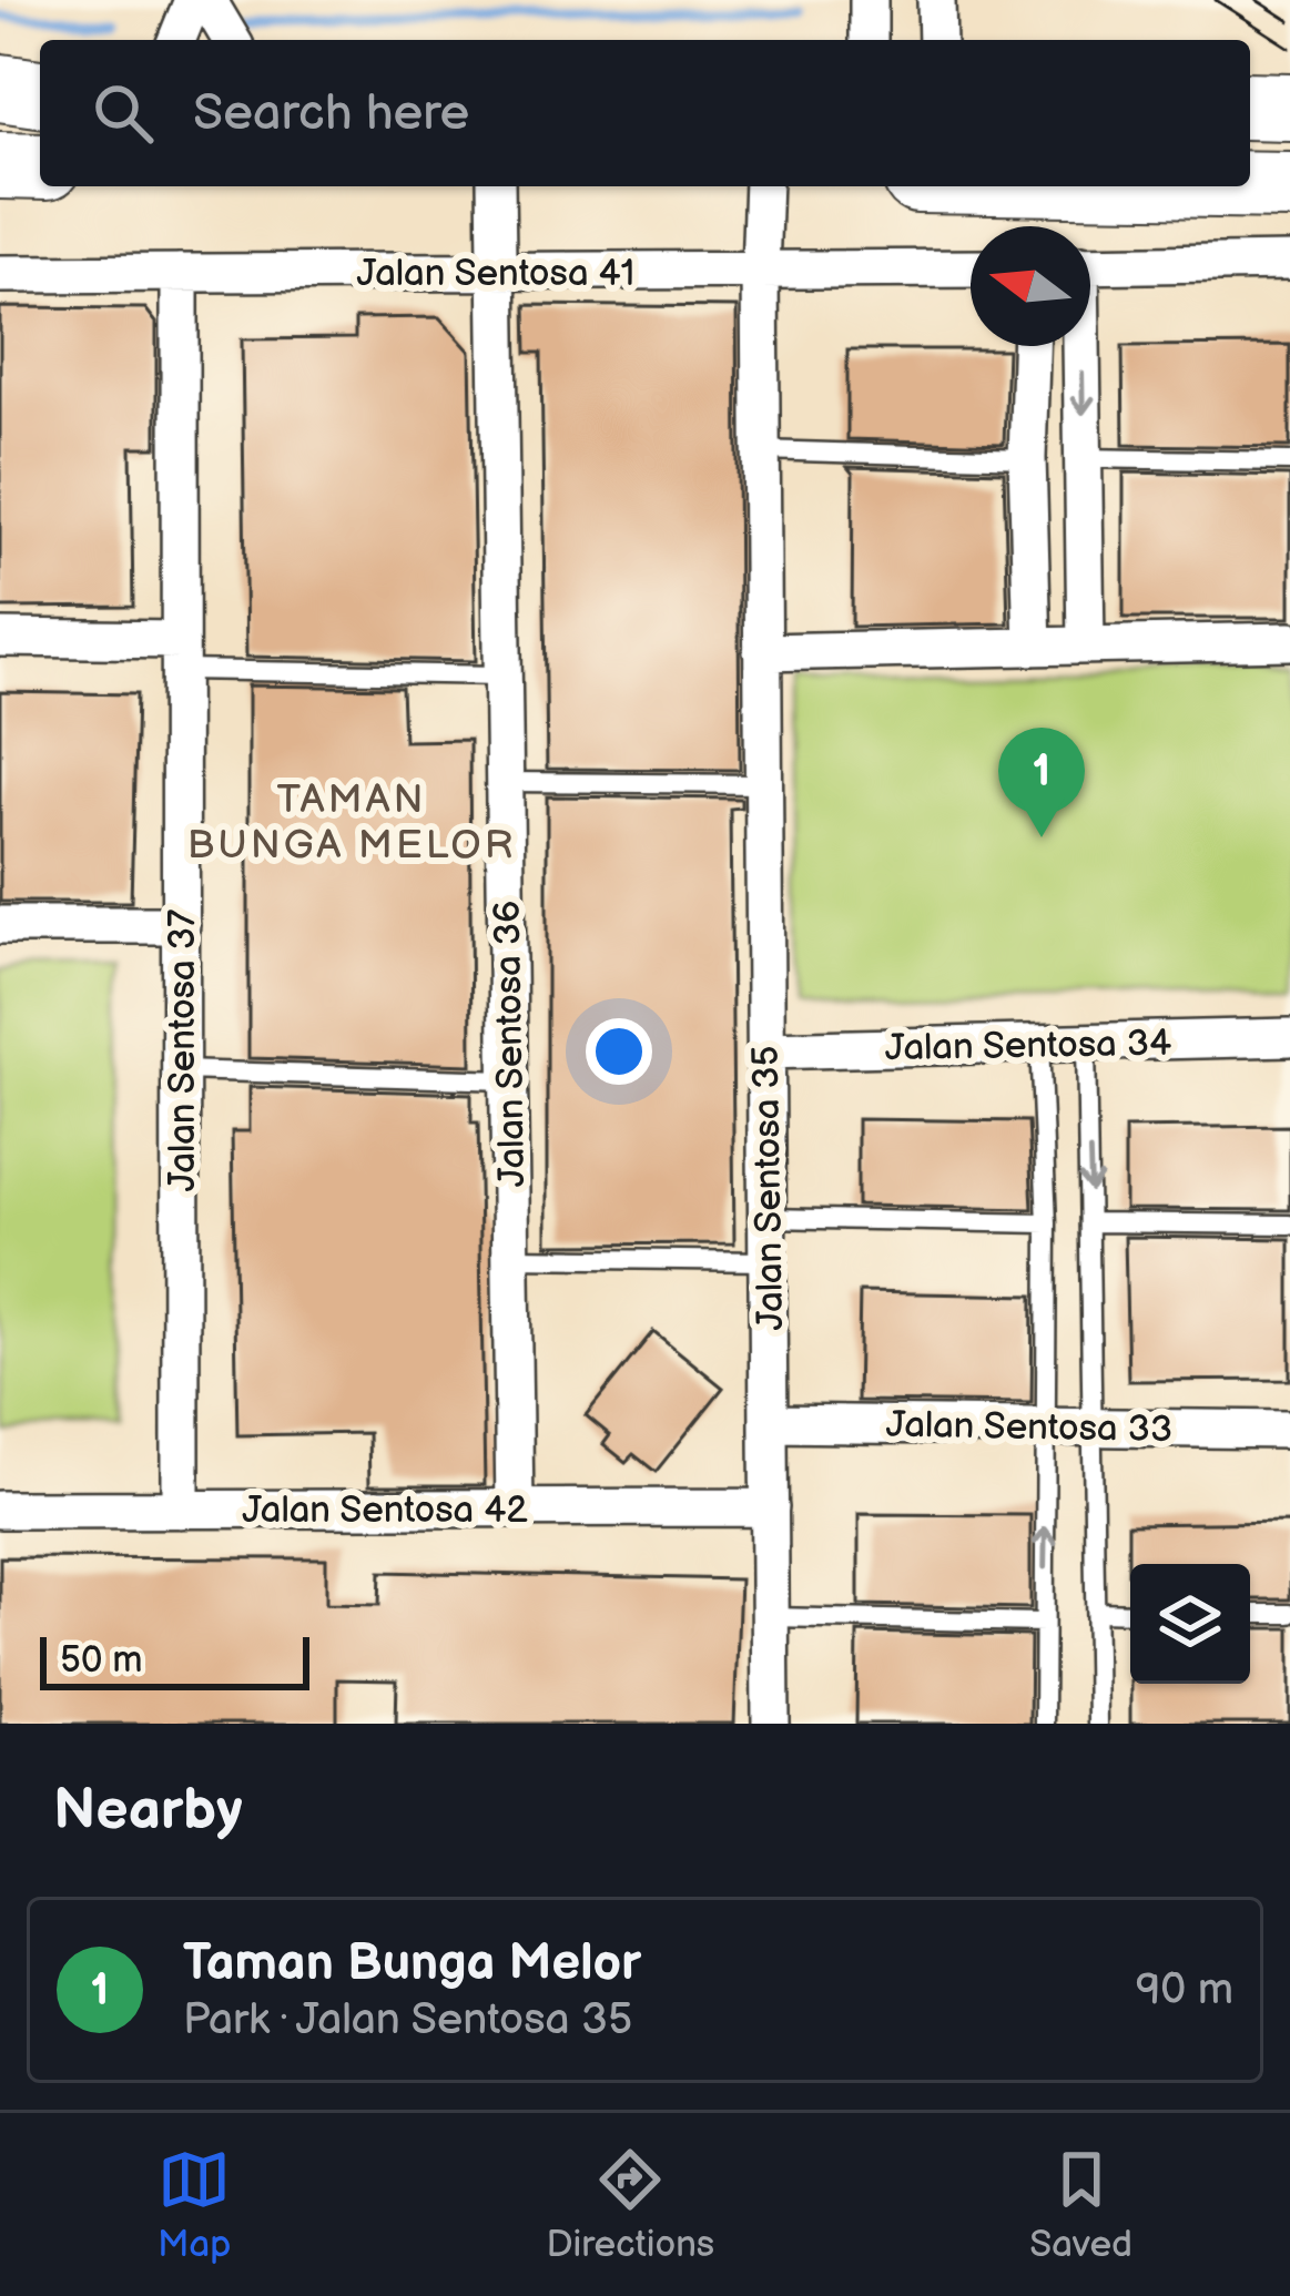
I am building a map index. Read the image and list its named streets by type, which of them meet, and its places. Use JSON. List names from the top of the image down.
{
  "streets": {
    "street": [
      "Jalan Sentosa 41",
      "Jalan Sentosa 36",
      "Jalan Sentosa 34",
      "Jalan Sentosa 37",
      "Jalan Sentosa 35",
      "Jalan Sentosa 33",
      "Jalan Sentosa 42"
    ]
  },
  "crossings": [
    ["Jalan Sentosa 41", "Jalan Sentosa 36"],
    ["Jalan Sentosa 41", "Jalan Sentosa 37"],
    ["Jalan Sentosa 41", "Jalan Sentosa 35"],
    ["Jalan Sentosa 36", "Jalan Sentosa 42"],
    ["Jalan Sentosa 34", "Jalan Sentosa 35"],
    ["Jalan Sentosa 37", "Jalan Sentosa 42"],
    ["Jalan Sentosa 35", "Jalan Sentosa 33"],
    ["Jalan Sentosa 35", "Jalan Sentosa 42"]
  ],
  "districts": ["TAMAN BUNGA MELOR"],
  "scale_bar": "50 m",
  "north": "left",
  "page": {
    "search": "Search here",
    "pins": "1",
    "scale": "50 m",
    "heading": "Nearby",
    "list": [
      {
        "mark": "1",
        "name": "Taman Bunga Melor",
        "note": "Park · Jalan Sentosa 35",
        "value": "90 m"
      }
    ],
    "nav": ["Map", "Directions", "Saved"]
  }
}
